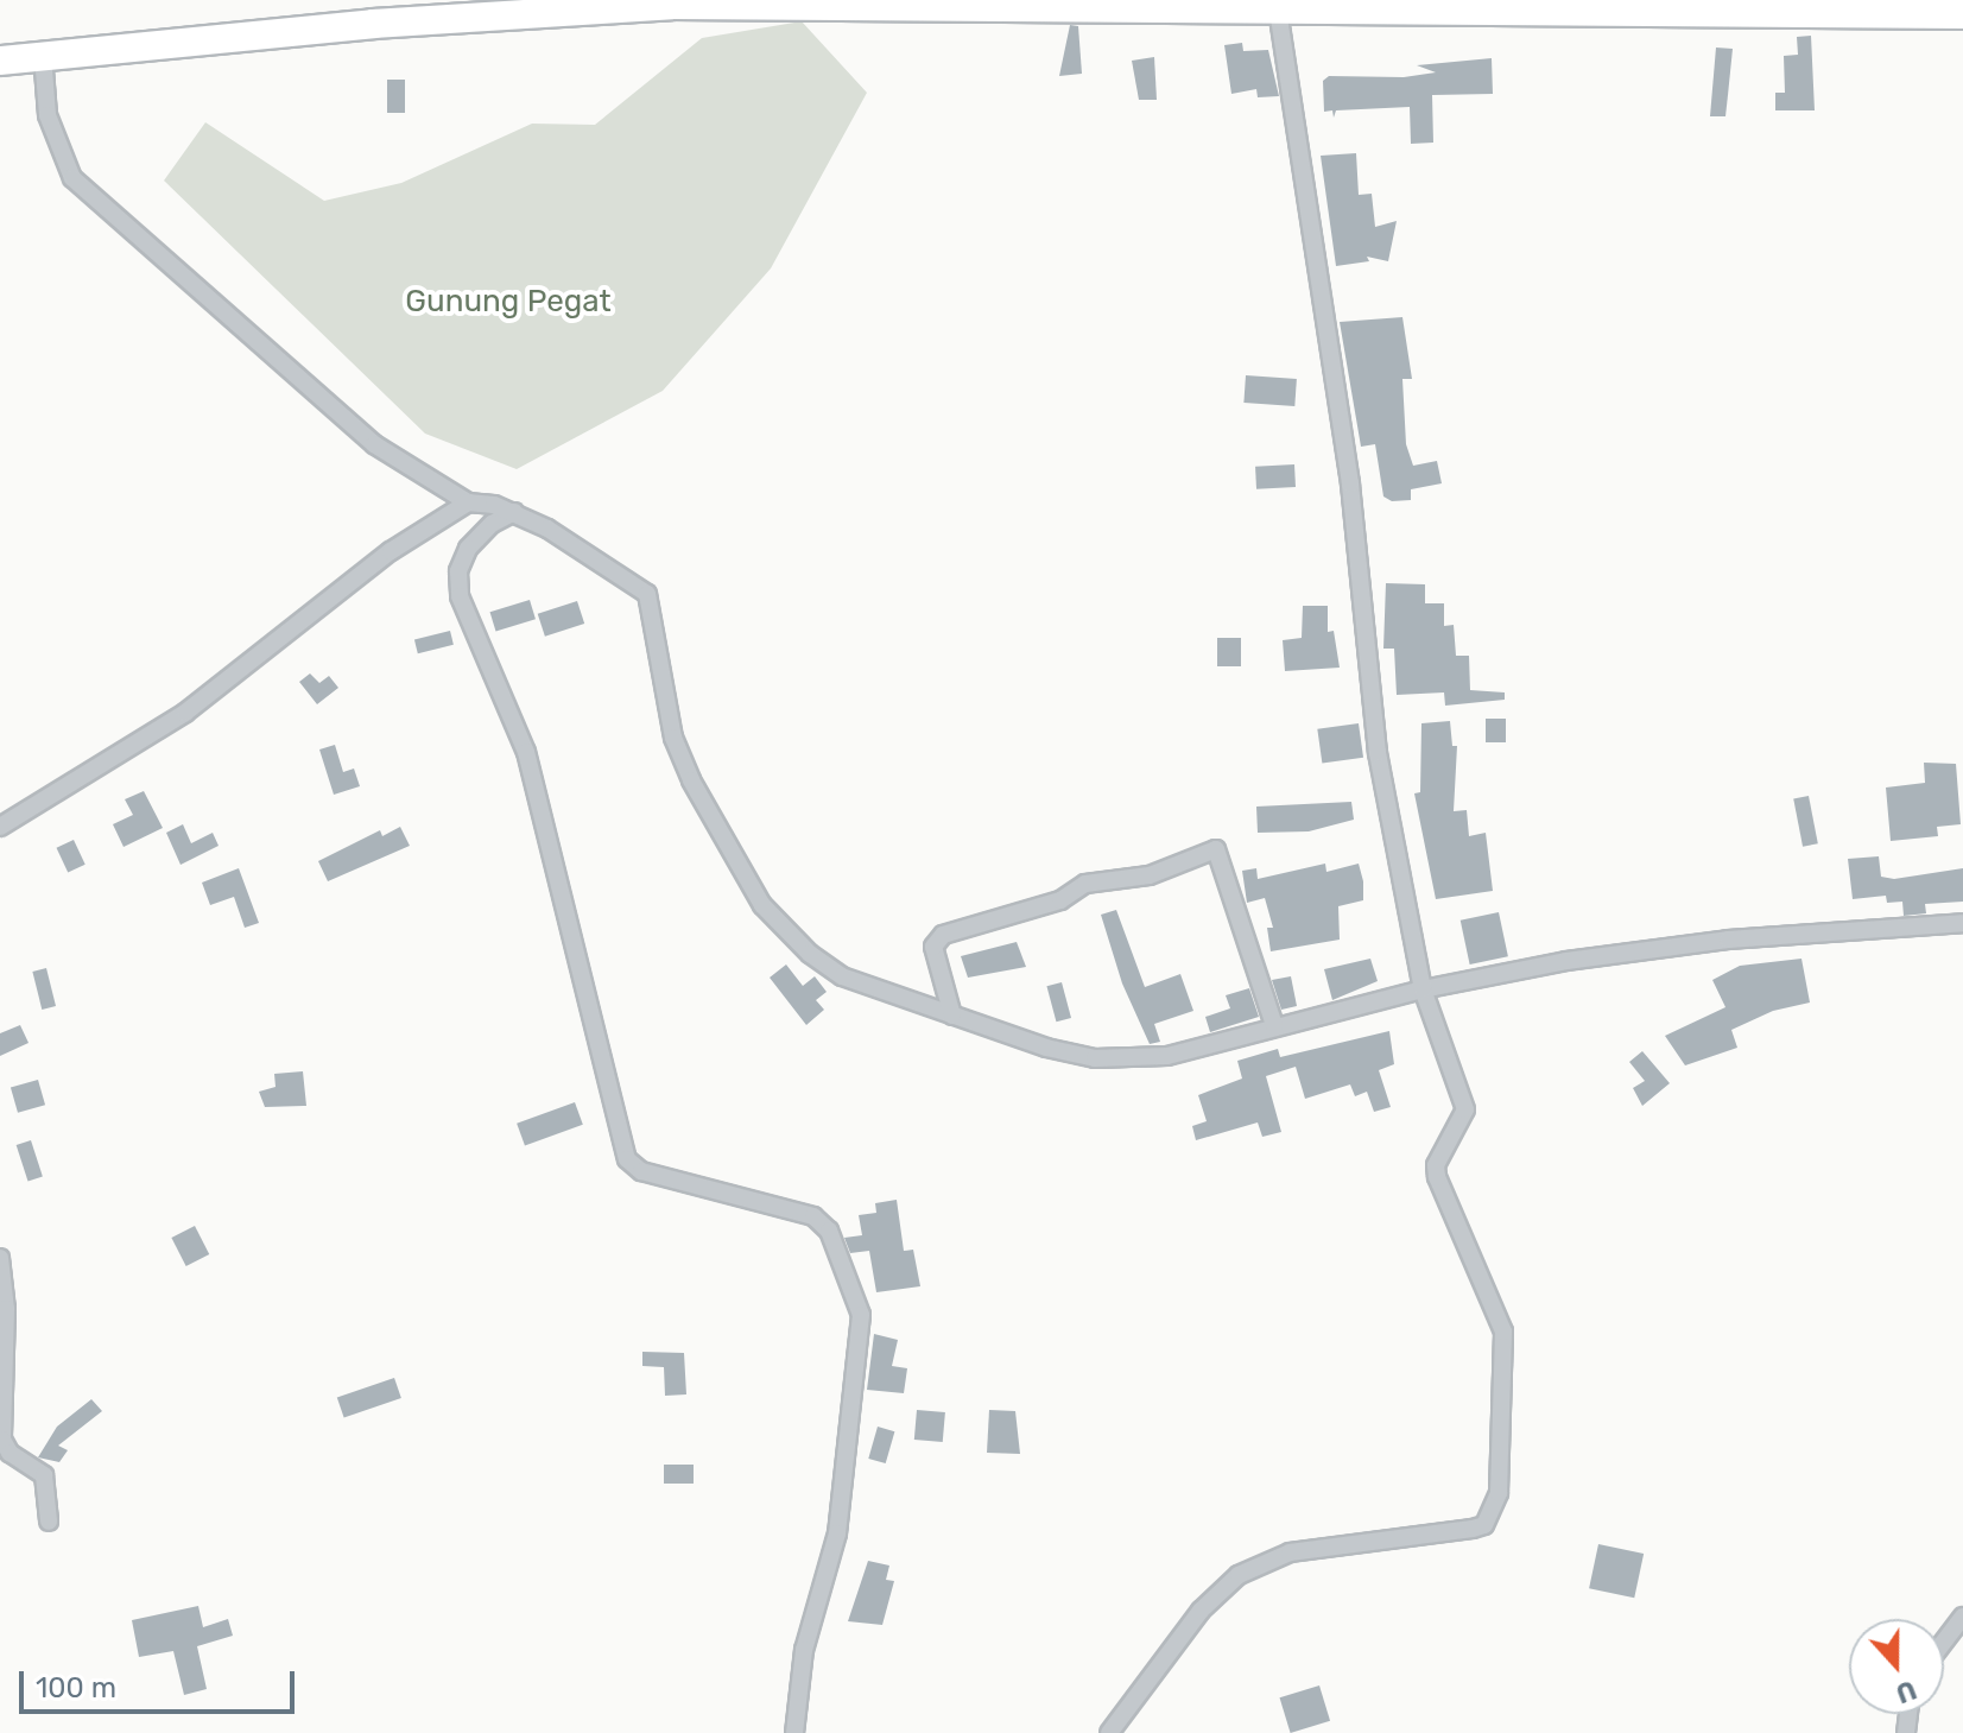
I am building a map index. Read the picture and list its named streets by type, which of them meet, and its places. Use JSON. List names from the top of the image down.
{
  "parks": ["Gunung Pegat"],
  "scale_bar": "100 m",
  "north": "bottom"
}
